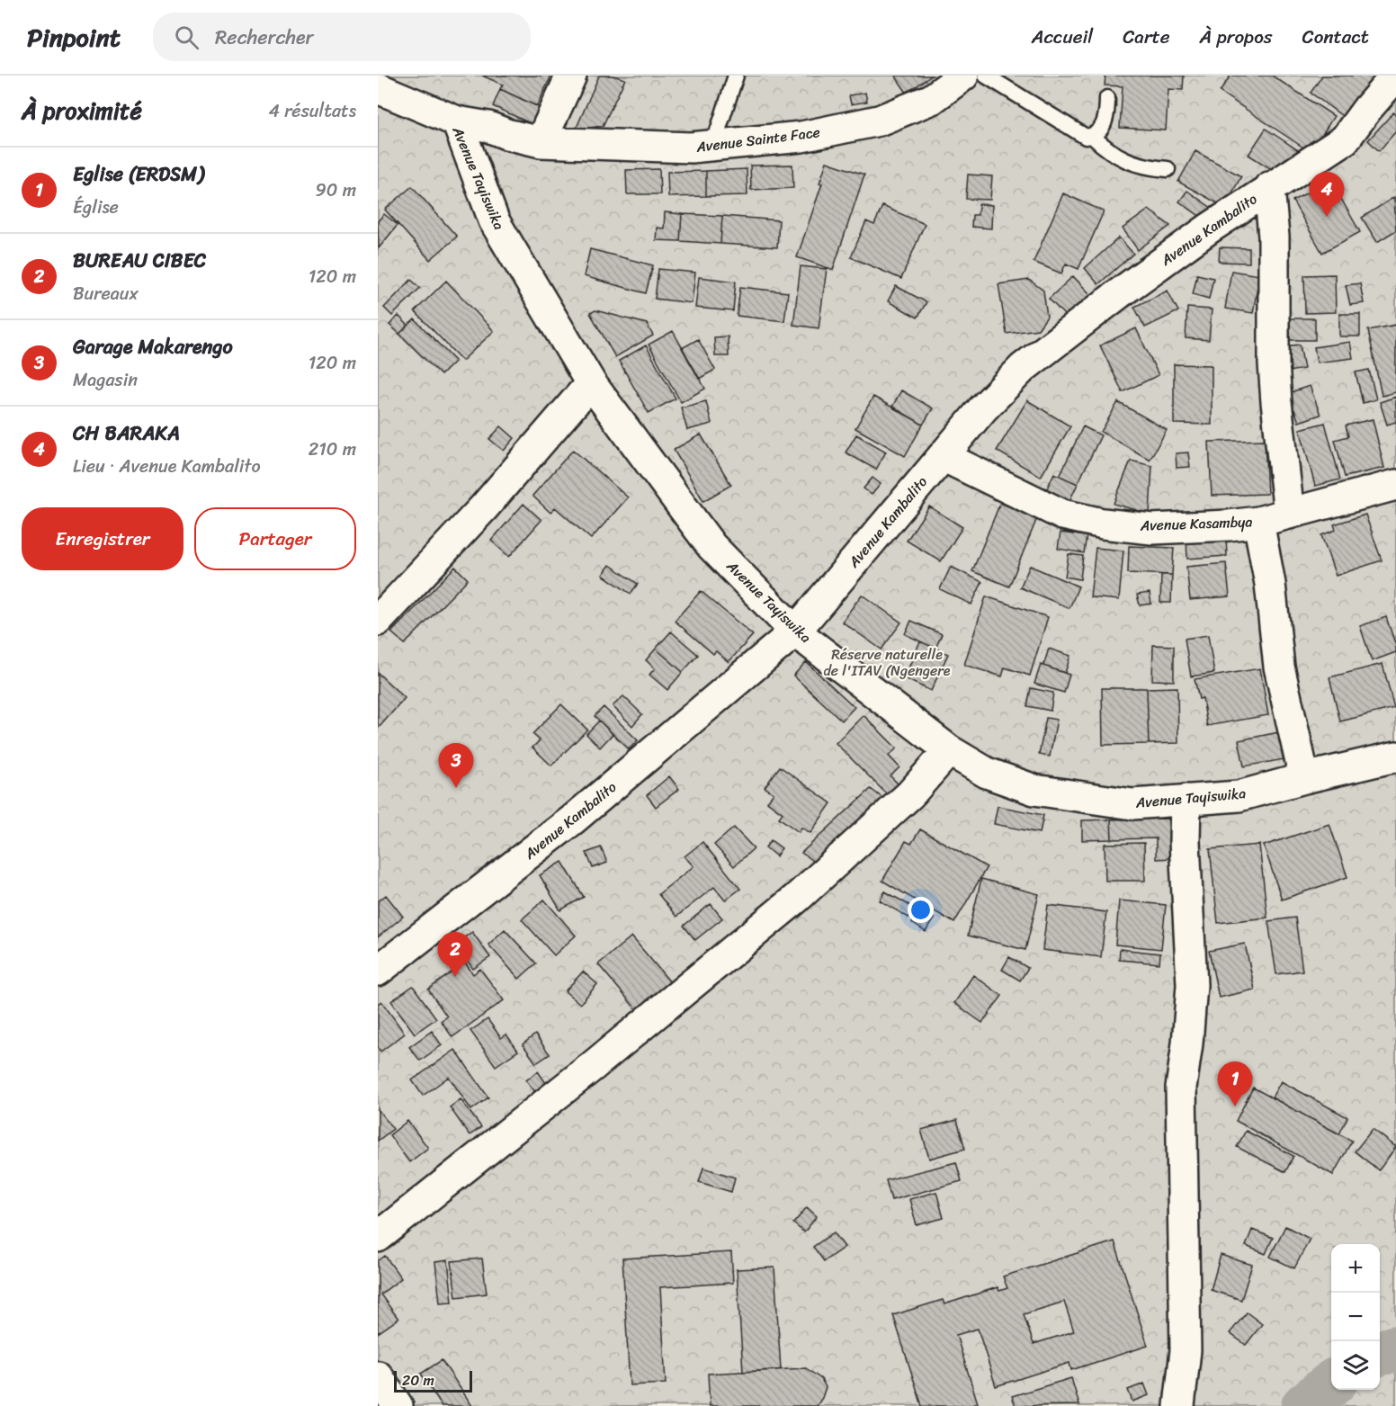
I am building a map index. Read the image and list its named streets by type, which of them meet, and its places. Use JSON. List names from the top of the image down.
{
  "streets": {
    "street": [
      "Avenue Sainte Face",
      "Avenue Tayiswika",
      "Avenue Kambalito",
      "Avenue Kasambya"
    ]
  },
  "crossings": [
    ["Avenue Sainte Face", "Avenue Tayiswika"],
    ["Avenue Tayiswika", "Avenue Kambalito"],
    ["Avenue Kambalito", "Avenue Kasambya"]
  ],
  "parks": ["Réserve naturelle de l'ITAV (Ngengere"],
  "scale_bar": "20 m",
  "page": {
    "header": "Pinpoint",
    "search": "Rechercher",
    "nav": [
      "Accueil",
      "Carte",
      "À propos",
      "Contact"
    ],
    "heading": ["À proximité", "4 résultats"],
    "list": [
      {
        "mark": "1",
        "name": "Eglise (ERDSM)",
        "note": "Église",
        "value": "90 m"
      },
      {
        "mark": "2",
        "name": "BUREAU CIBEC",
        "note": "Bureaux",
        "value": "120 m"
      },
      {
        "mark": "3",
        "name": "Garage Makarengo",
        "note": "Magasin",
        "value": "120 m"
      },
      {
        "mark": "4",
        "name": "CH BARAKA",
        "note": "Lieu · Avenue Kambalito",
        "value": "210 m"
      }
    ],
    "pins": [
      "4",
      "3",
      "2",
      "1"
    ],
    "buttons": ["Enregistrer", "Partager"],
    "map_buttons": ["+", "−"],
    "scale": "20 m"
  }
}
